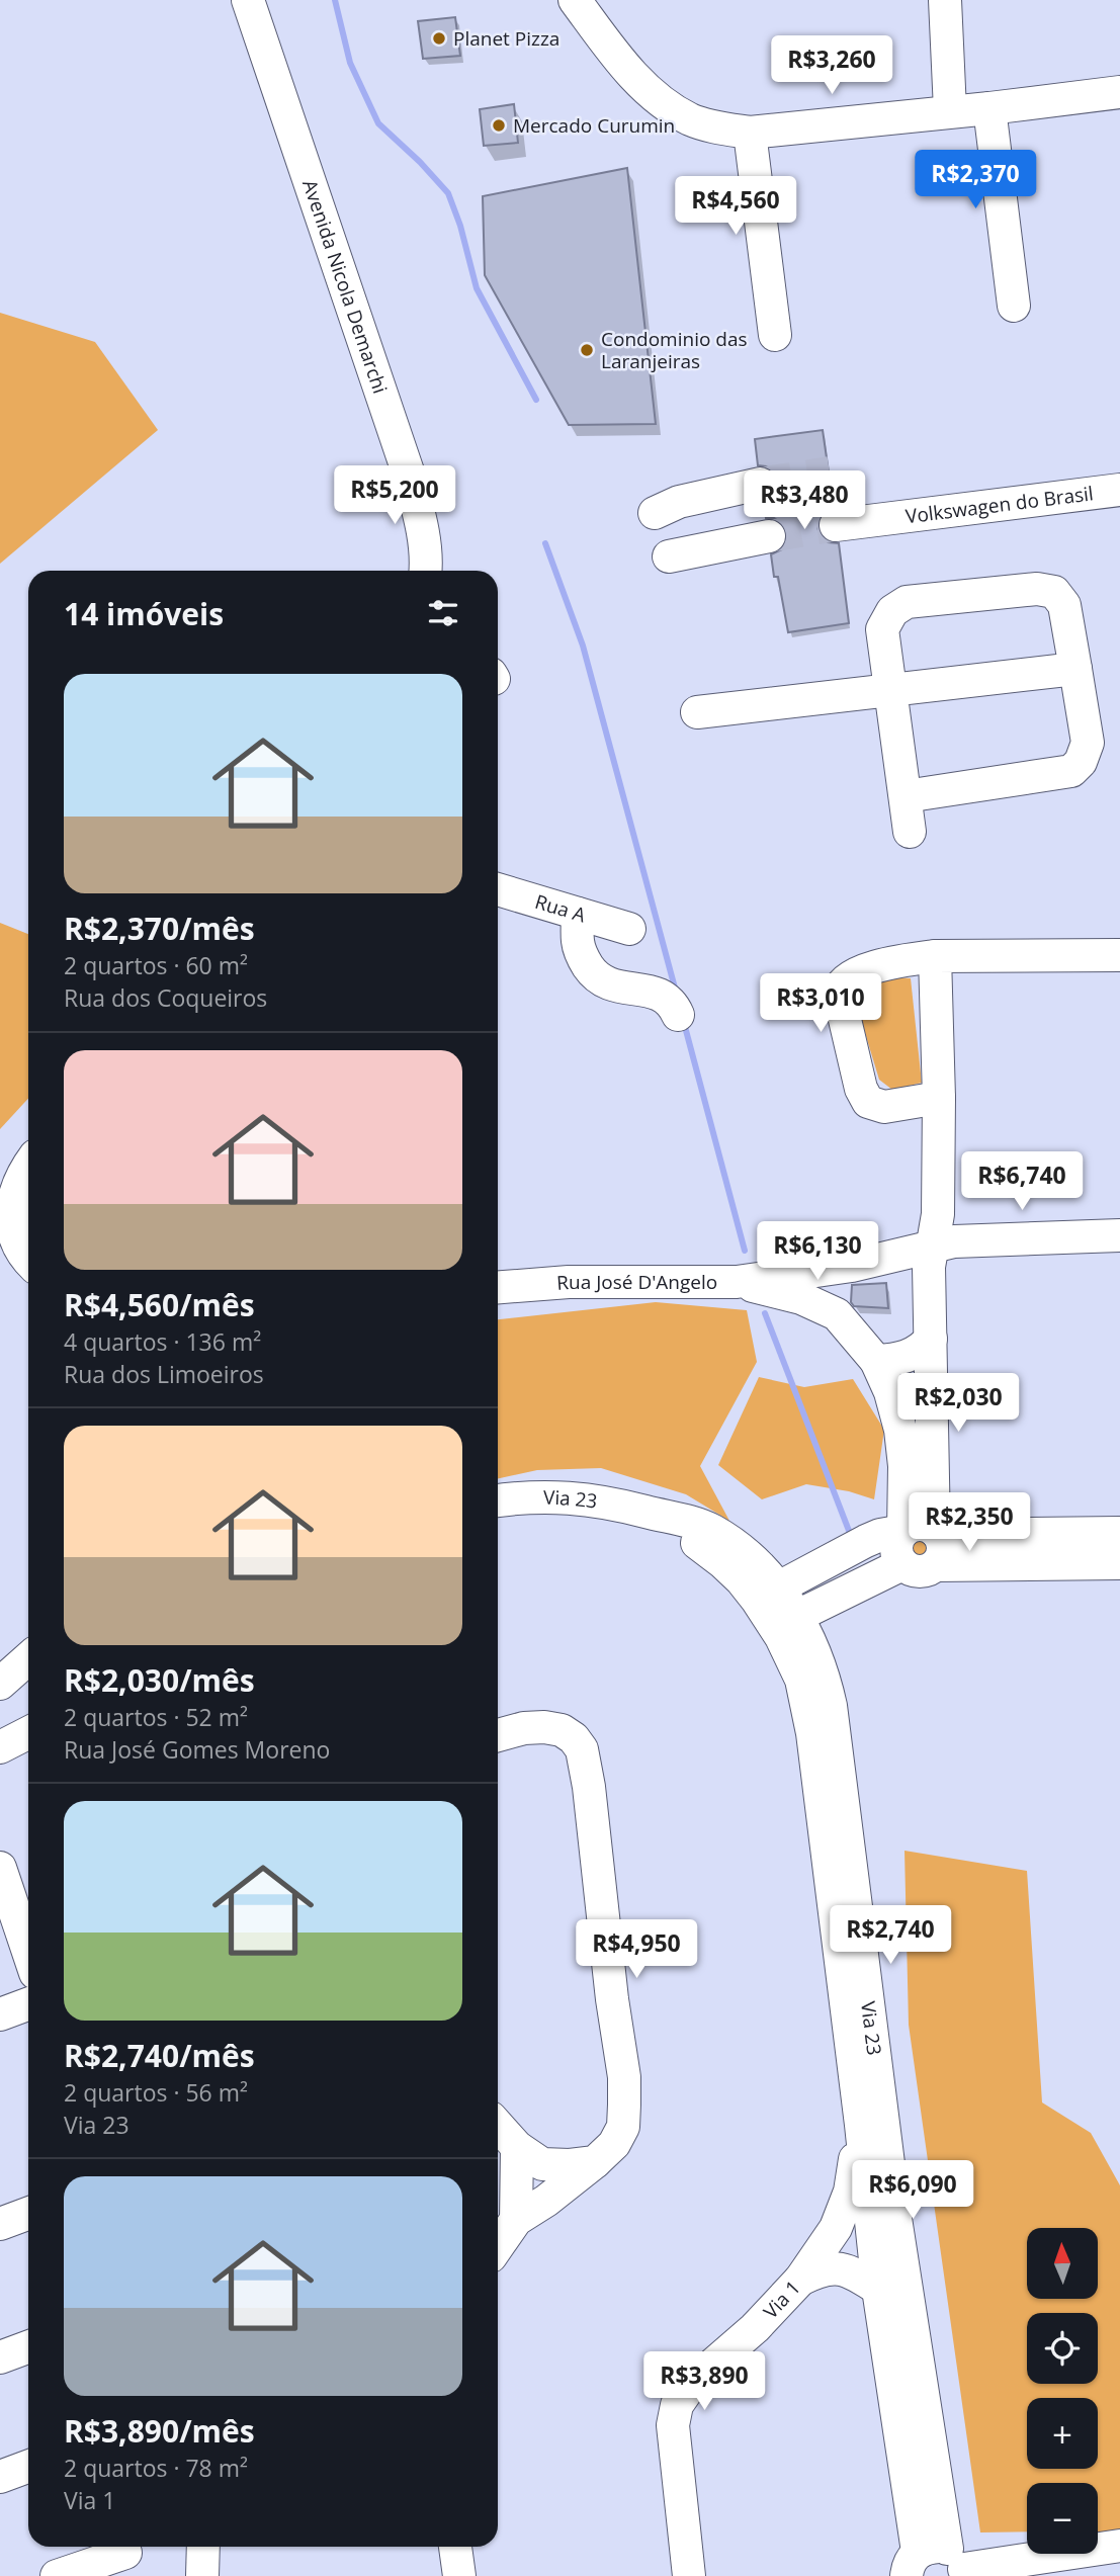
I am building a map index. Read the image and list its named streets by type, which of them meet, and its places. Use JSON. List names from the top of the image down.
{
  "streets": {
    "street": [
      "Avenida Nicola Demarchi",
      "Volkswagen do Brasil",
      "Rua A",
      "Rua José D'Angelo",
      "Via 23",
      "Via 1"
    ]
  },
  "crossings": [
    ["Via 23", "Via 1"]
  ],
  "places": ["Planet Pizza", "Mercado Curumin", "Condominio das Laranjeiras"],
  "north": "top",
  "page": {
    "price": [
      "R$3,260",
      "R$2,370",
      "R$4,560",
      "R$5,200",
      "R$3,480",
      "R$3,010",
      "R$6,740",
      "R$6,130",
      "R$2,030",
      "R$2,350",
      "R$2,740",
      "R$4,950",
      "R$6,090",
      "R$3,890"
    ],
    "heading": "14 imóveis",
    "list": [
      {
        "name": "R$2,370/mês",
        "note": "2 quartos · 60 m² · Rua dos Coqueiros"
      },
      {
        "name": "R$4,560/mês",
        "note": "4 quartos · 136 m² · Rua dos Limoeiros"
      },
      {
        "name": "R$2,030/mês",
        "note": "2 quartos · 52 m² · Rua José Gomes Moreno"
      },
      {
        "name": "R$2,740/mês",
        "note": "2 quartos · 56 m² · Via 23"
      },
      {
        "name": "R$3,890/mês",
        "note": "2 quartos · 78 m² · Via 1"
      }
    ],
    "map_buttons": ["+", "−"]
  }
}
